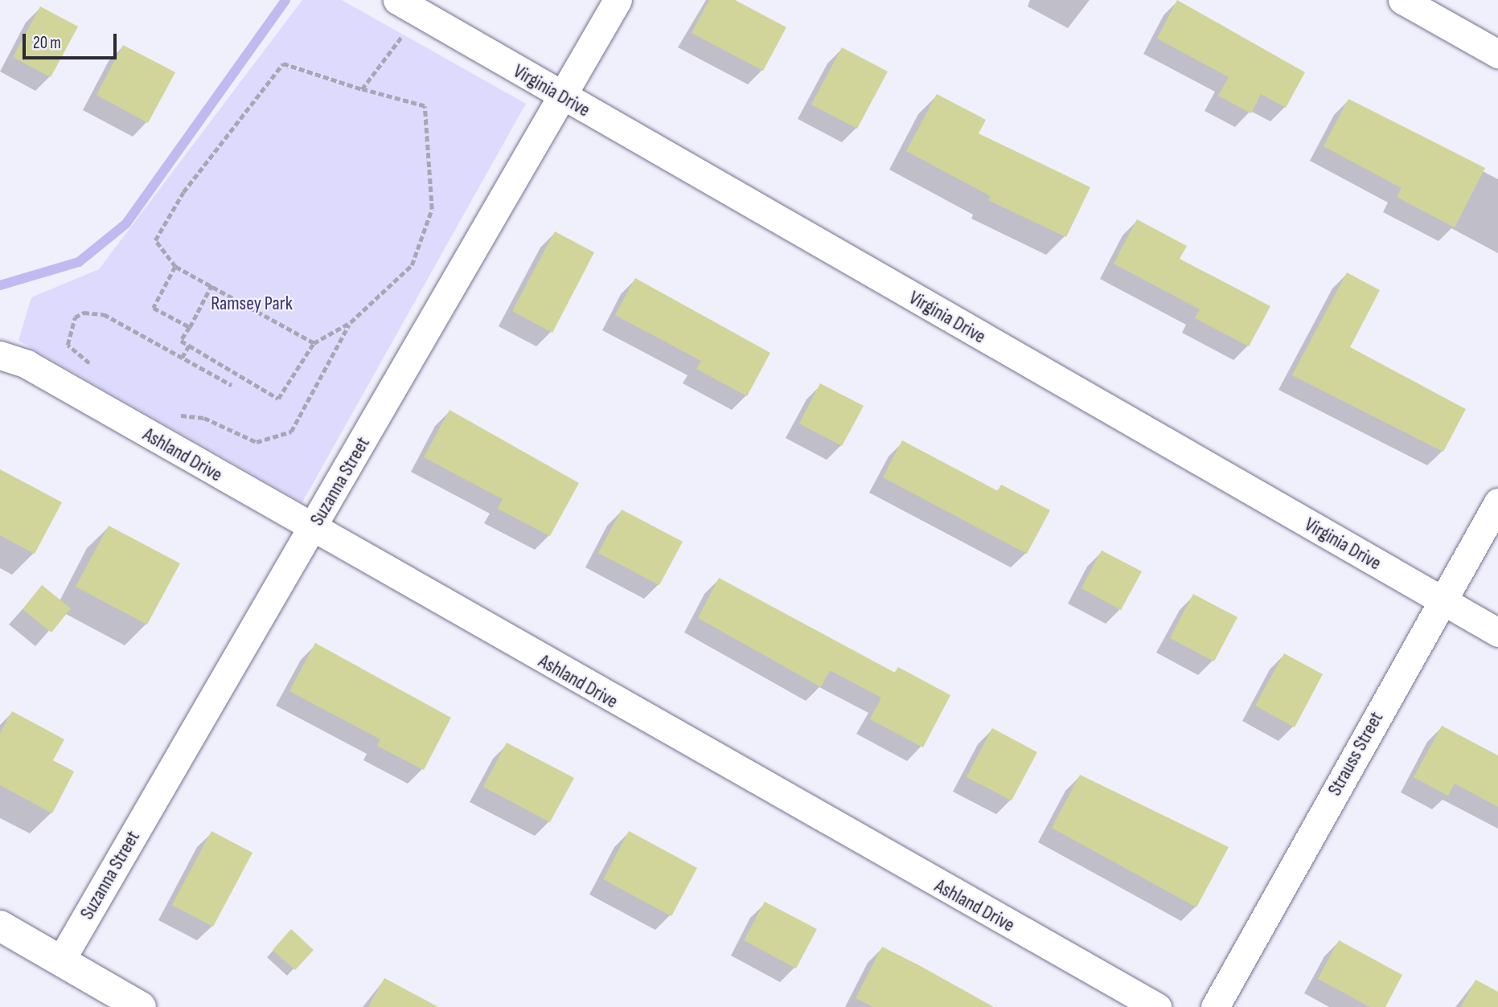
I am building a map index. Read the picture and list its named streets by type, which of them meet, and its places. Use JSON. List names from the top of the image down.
{
  "streets": {
    "street": [
      "Virginia Drive",
      "Ashland Drive",
      "Suzanna Street",
      "Strauss Street"
    ]
  },
  "crossings": [
    ["Virginia Drive", "Suzanna Street"],
    ["Virginia Drive", "Strauss Street"],
    ["Ashland Drive", "Suzanna Street"]
  ],
  "parks": ["Ramsey Park"],
  "scale_bar": "20 m"
}
